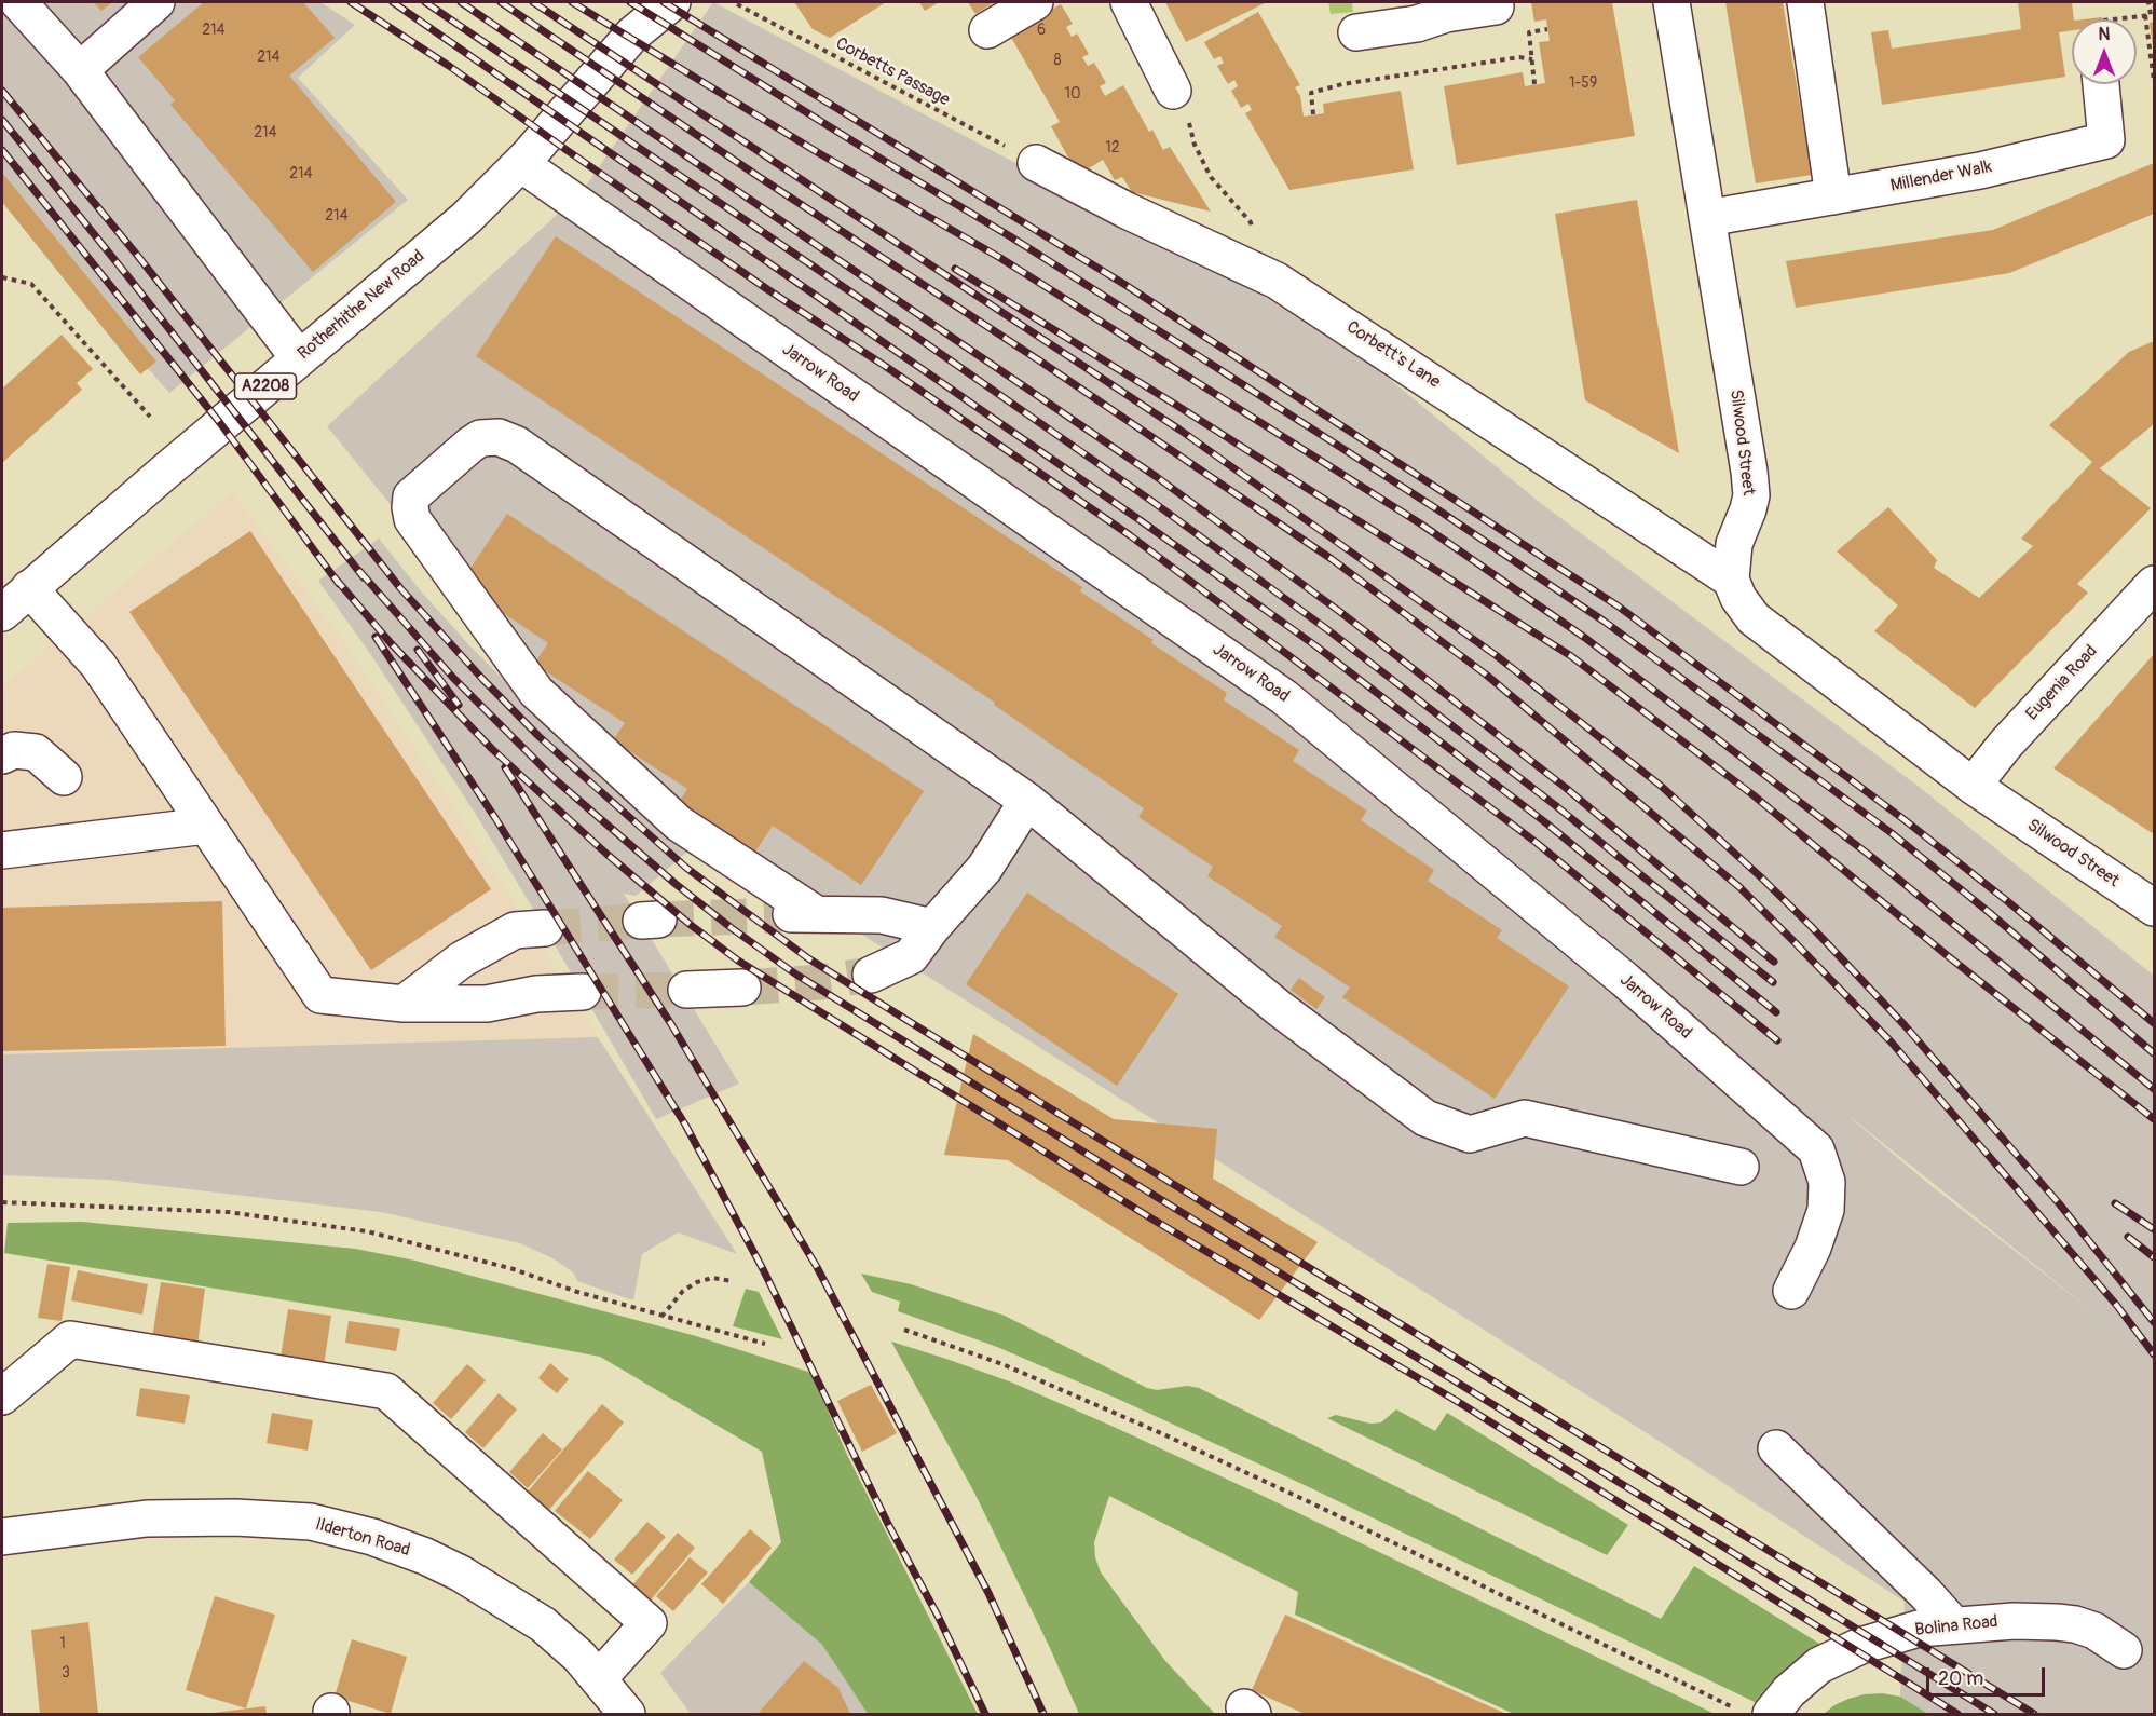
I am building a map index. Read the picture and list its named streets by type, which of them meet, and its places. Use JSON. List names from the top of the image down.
{
  "streets": {
    "street": [
      "Millender Walk",
      "Rotherhithe New Road",
      "Corbett's Lane",
      "Jarrow Road",
      "A2208",
      "Silwood Street",
      "Eugenia Road",
      "Ilderton Road",
      "Bolina Road"
    ],
    "path": ["Corbetts Passage"]
  },
  "crossings": [
    ["Corbetts Passage", "Corbett's Lane"],
    ["Millender Walk", "Silwood Street"],
    ["Rotherhithe New Road", "Jarrow Road"],
    ["Corbett's Lane", "Silwood Street"],
    ["Silwood Street", "Eugenia Road"]
  ],
  "house_numbers": [
    "214",
    "6",
    "214",
    "8",
    "1-59",
    "10",
    "214",
    "12",
    "214",
    "214",
    "1",
    "3"
  ],
  "scale_bar": "20 m",
  "north": "top"
}
